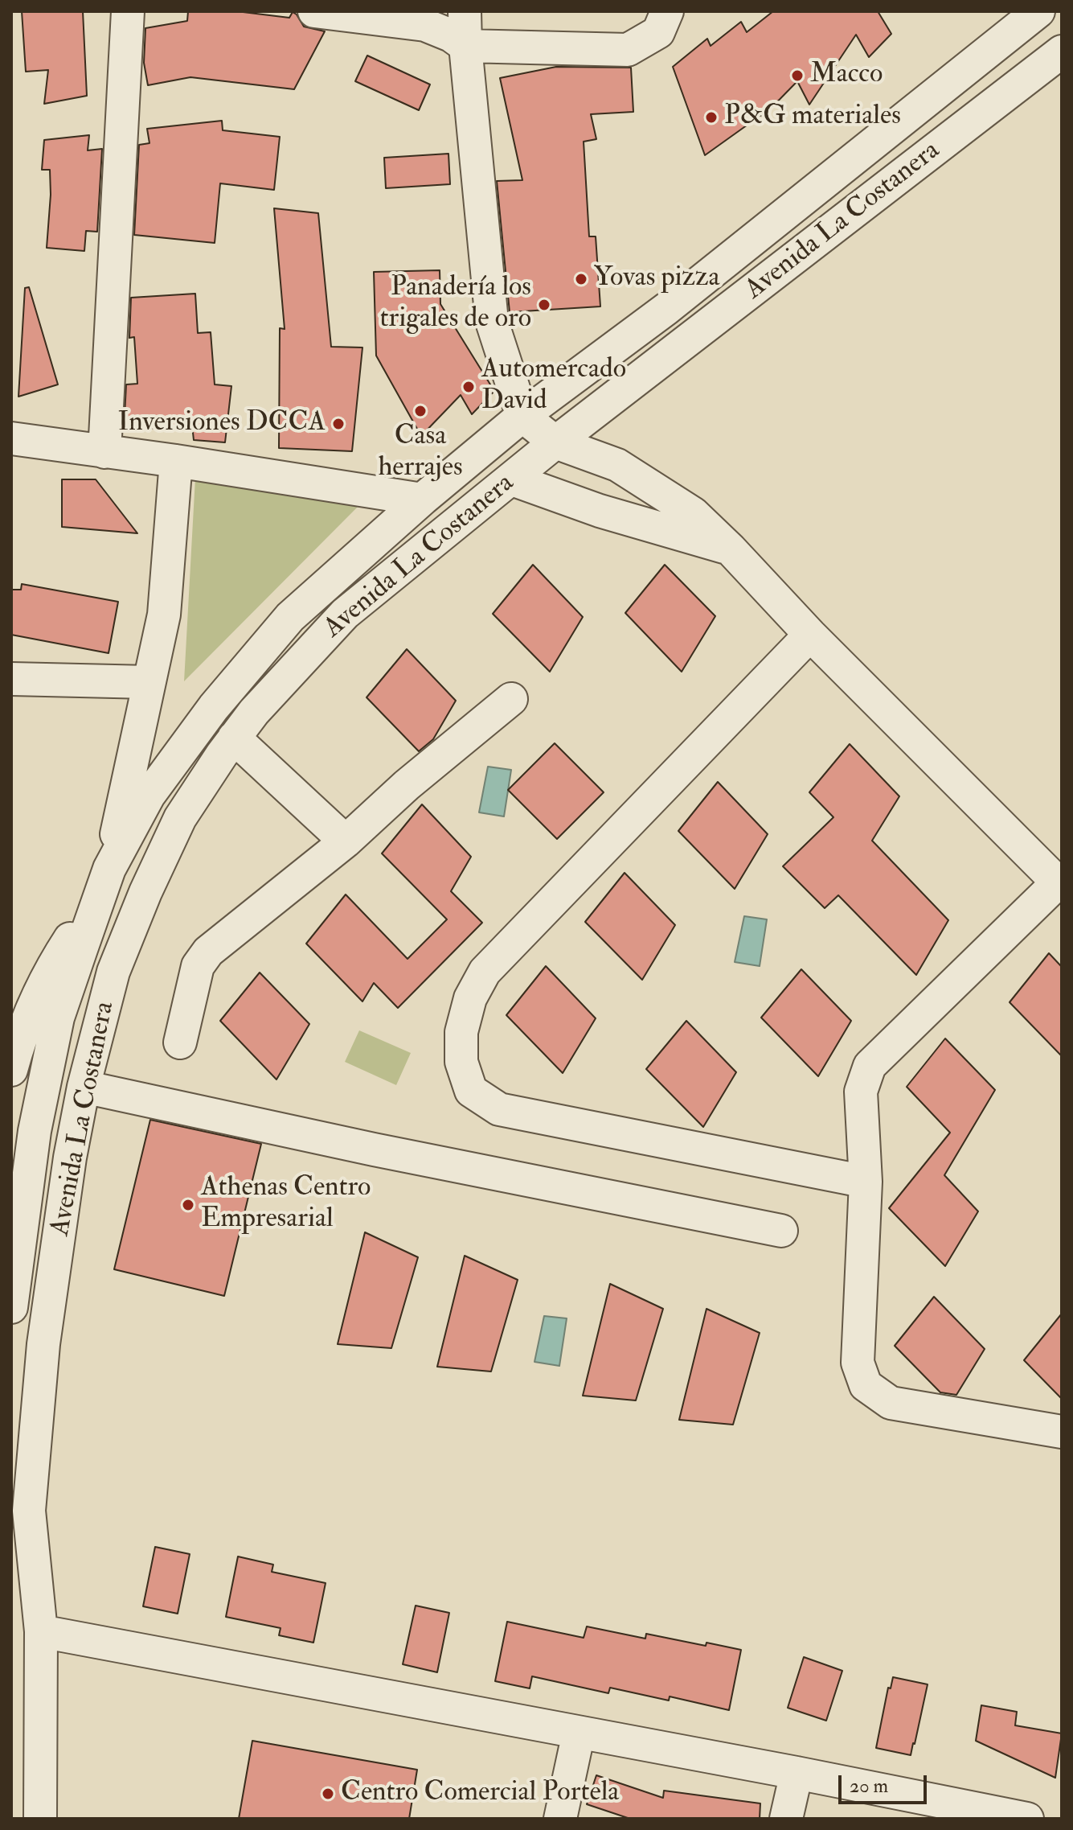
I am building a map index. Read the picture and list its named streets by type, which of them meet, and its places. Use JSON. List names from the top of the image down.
{
  "streets": {
    "street": ["Avenida La Costanera"]
  },
  "places": [
    "Macco",
    "P&G materiales",
    "Yovas pizza",
    "Panadería los trigales de oro",
    "Automercado David",
    "Casa herrajes",
    "Inversiones DCCA",
    "Athenas Centro Empresarial",
    "Centro Comercial Portela"
  ],
  "scale_bar": "20 m"
}
